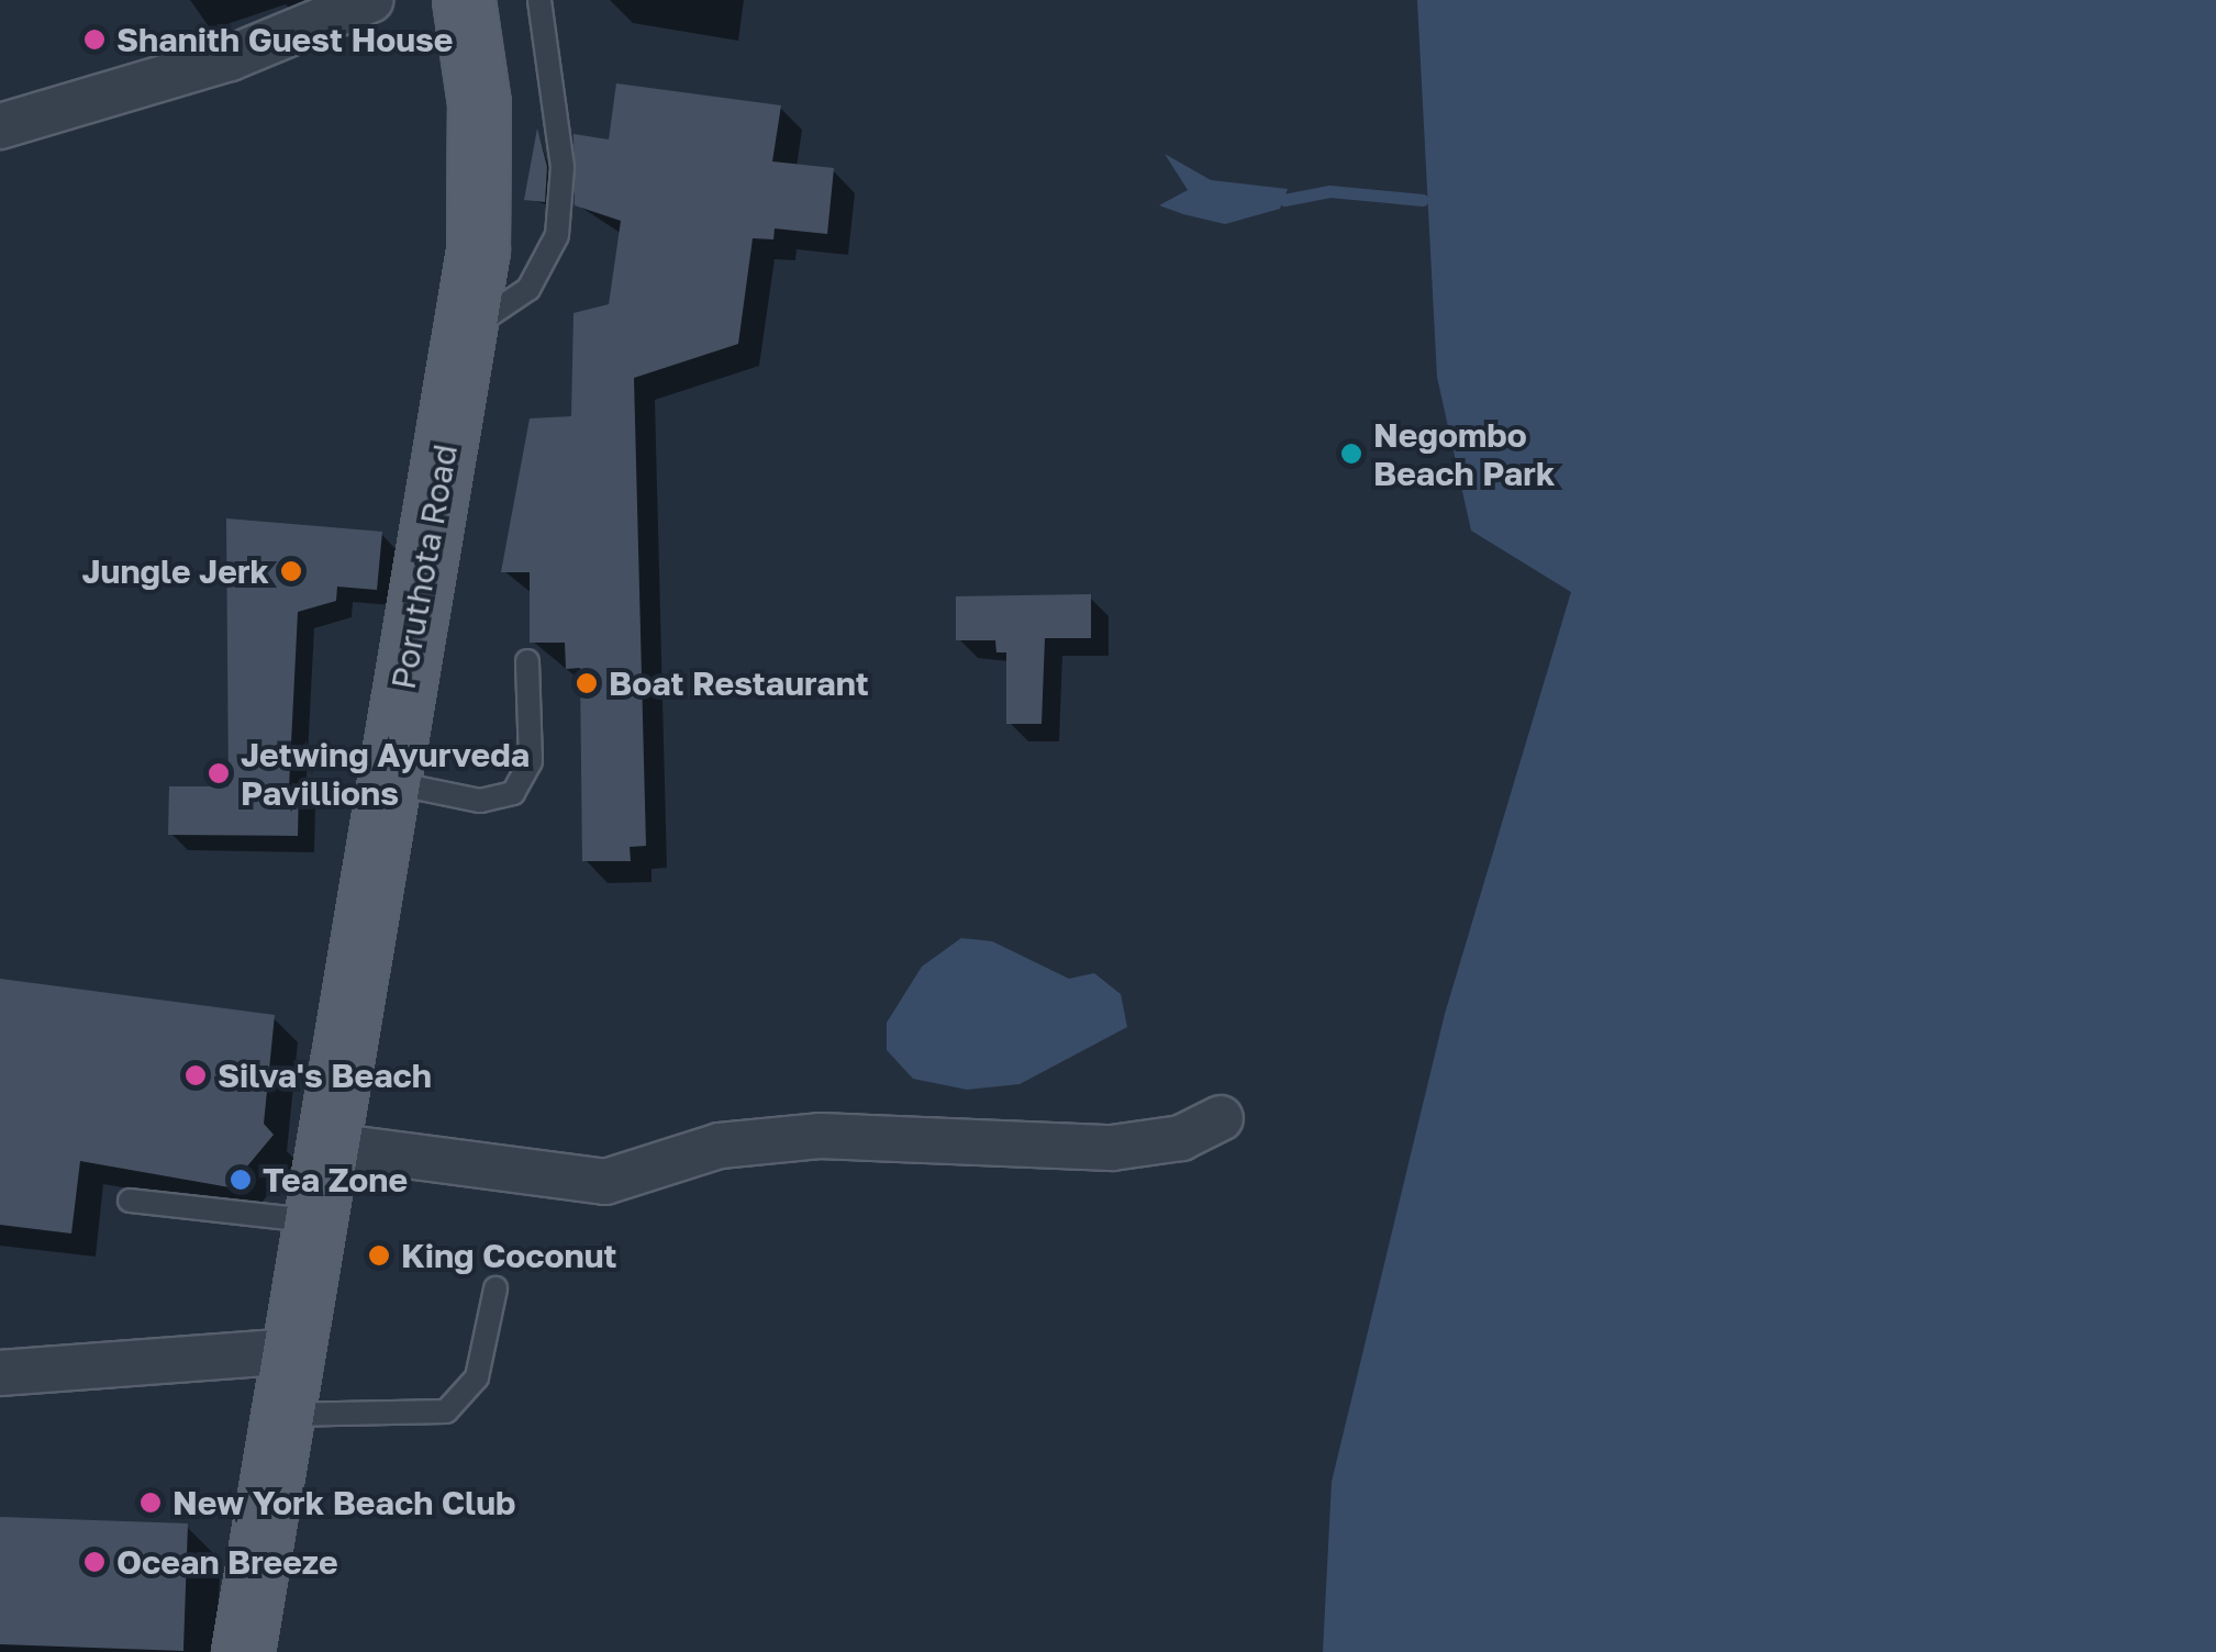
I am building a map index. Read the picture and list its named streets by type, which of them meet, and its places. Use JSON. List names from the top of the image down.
{
  "streets": {
    "main road": ["Poruthota Road"]
  },
  "places": [
    "Shanith Guest House",
    "Negombo Beach Park",
    "Jungle Jerk",
    "Boat Restaurant",
    "Jetwing Ayurveda Pavillions",
    "Silva's Beach",
    "Tea Zone",
    "King Coconut",
    "New York Beach Club",
    "Ocean Breeze"
  ]
}
